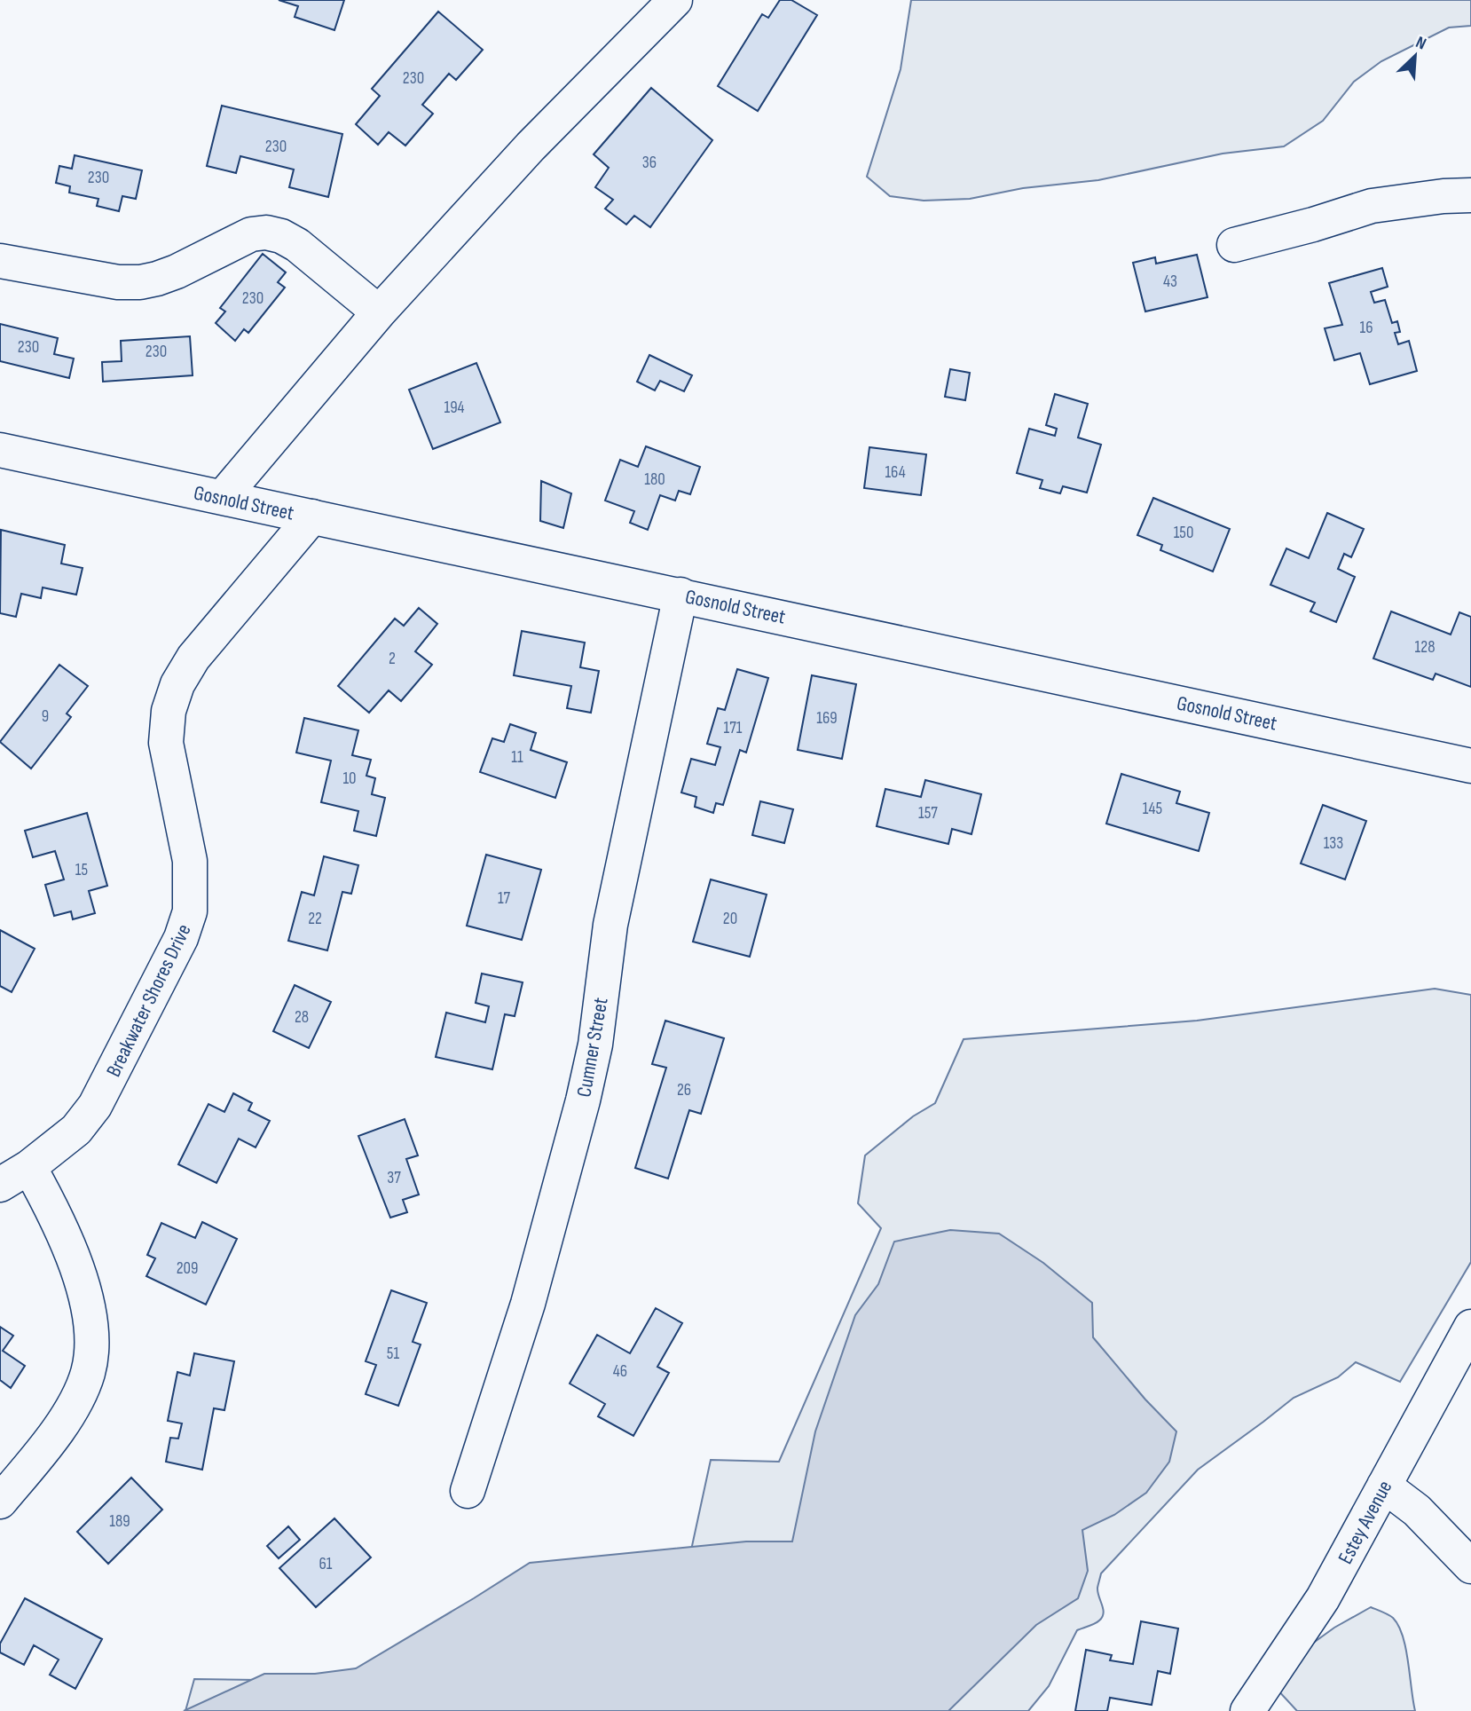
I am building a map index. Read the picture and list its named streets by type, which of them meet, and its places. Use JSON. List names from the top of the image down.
{
  "streets": {
    "street": [
      "Gosnold Street",
      "Breakwater Shores Drive",
      "Cumner Street",
      "Estey Avenue"
    ]
  },
  "crossings": [
    ["Gosnold Street", "Breakwater Shores Drive"],
    ["Gosnold Street", "Cumner Street"]
  ],
  "house_numbers": [
    "230",
    "230",
    "36",
    "230",
    "43",
    "230",
    "16",
    "230",
    "230",
    "194",
    "164",
    "180",
    "150",
    "128",
    "2",
    "9",
    "169",
    "171",
    "11",
    "10",
    "145",
    "157",
    "133",
    "15",
    "17",
    "22",
    "20",
    "28",
    "26",
    "37",
    "209",
    "51",
    "46",
    "189",
    "61"
  ],
  "north": "top right"
}
